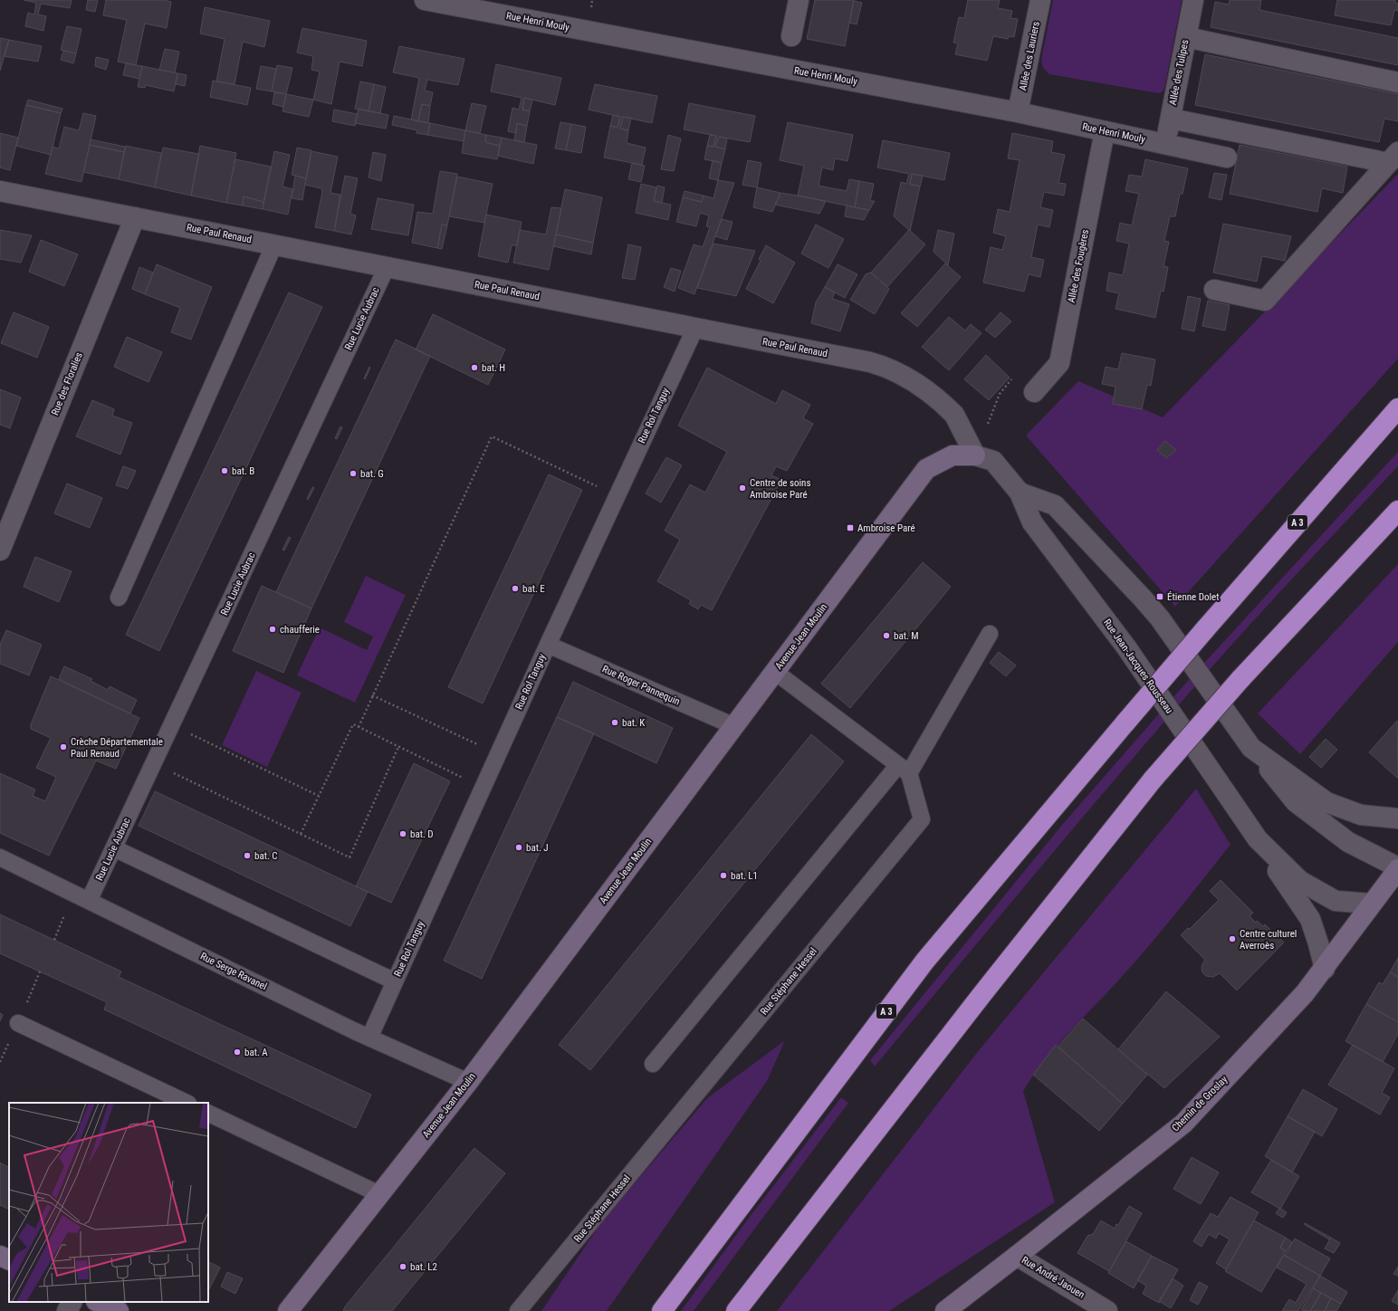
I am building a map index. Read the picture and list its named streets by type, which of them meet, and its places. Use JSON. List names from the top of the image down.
{
  "streets": {
    "highway": ["A 3"],
    "street": [
      "Rue Henri Mouly",
      "Allée des Lauriers",
      "Allée des Tulipes",
      "Rue Paul Renaud",
      "Allée des Fougères",
      "Rue des Floralies",
      "Avenue Jean Moulin",
      "Rue Jean-Jacques Rousseau",
      "Chemin de Groslay",
      "Rue André Jaouen"
    ],
    "lane": [
      "Rue Lucie Aubrac",
      "Rue Rol Tanguy",
      "Rue Roger Pannequin",
      "Rue Serge Ravanel",
      "Rue Stéphane Hessel"
    ]
  },
  "crossings": [
    ["Rue Henri Mouly", "Allée des Lauriers"],
    ["Rue Henri Mouly", "Allée des Tulipes"],
    ["Rue Henri Mouly", "Allée des Fougères"],
    ["Rue Paul Renaud", "Rue Lucie Aubrac"],
    ["Rue Paul Renaud", "Rue des Floralies"],
    ["Rue Paul Renaud", "Rue Rol Tanguy"],
    ["Rue Paul Renaud", "Avenue Jean Moulin"],
    ["Rue Paul Renaud", "Rue Jean-Jacques Rousseau"],
    ["Rue Lucie Aubrac", "Rue Serge Ravanel"],
    ["Rue Rol Tanguy", "Rue Roger Pannequin"],
    ["Rue Rol Tanguy", "Rue Serge Ravanel"],
    ["Avenue Jean Moulin", "Rue Jean-Jacques Rousseau"],
    ["Avenue Jean Moulin", "Rue Roger Pannequin"],
    ["Avenue Jean Moulin", "Rue Serge Ravanel"],
    ["Rue Jean-Jacques Rousseau", "Chemin de Groslay"],
    ["Chemin de Groslay", "Rue André Jaouen"]
  ],
  "places": {
    "other": [
      "bat. H",
      "bat. B",
      "bat. G",
      "Centre de soins Ambroise Paré",
      "bat. E",
      "chaufferie",
      "bat. M",
      "bat. K",
      "Crèche Départementale Paul Renaud",
      "bat. D",
      "bat. J",
      "bat. C",
      "bat. L1",
      "Centre culturel Averroès",
      "bat. A",
      "bat. L2"
    ],
    "transit": ["Ambroise Paré", "Étienne Dolet"]
  }
}
